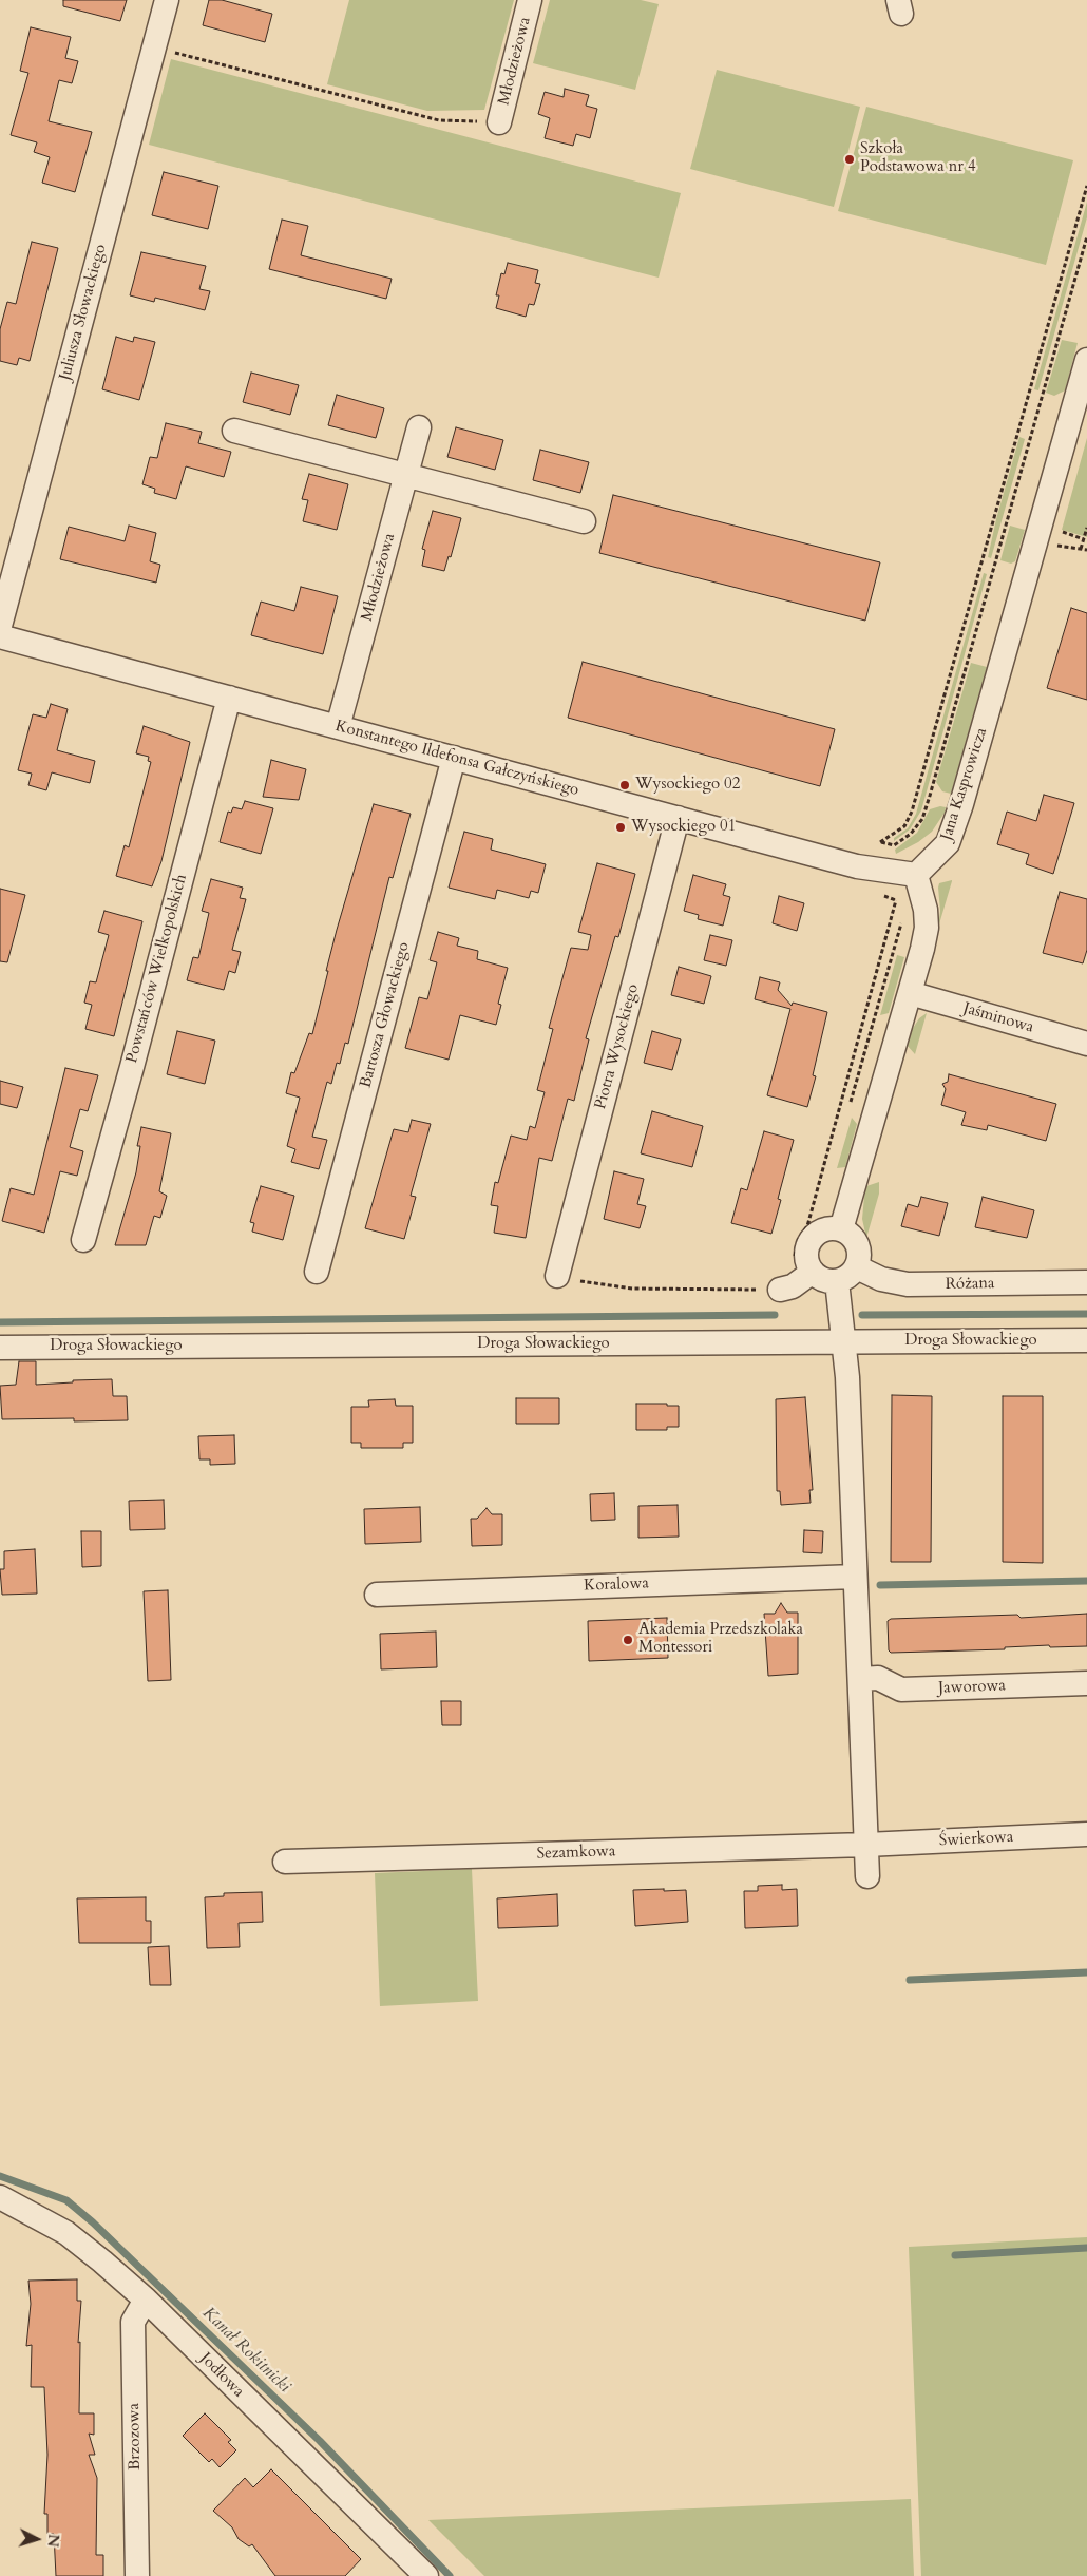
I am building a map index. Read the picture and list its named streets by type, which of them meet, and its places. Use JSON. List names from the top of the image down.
{
  "streets": {
    "street": [
      "Młodzieżowa",
      "Juliusza Słowackiego",
      "Konstantego Ildefonsa Gałczyńskiego",
      "Jana Kasprowicza",
      "Powstańców Wielkopolskich",
      "Bartosza Głowackiego",
      "Jaśminowa",
      "Piotra Wysockiego",
      "Różana",
      "Droga Słowackiego",
      "Koralowa",
      "Jaworowa",
      "Świerkowa",
      "Sezamkowa",
      "Jodłowa",
      "Brzozowa"
    ]
  },
  "crossings": [
    ["Młodzieżowa", "Konstantego Ildefonsa Gałczyńskiego"],
    ["Konstantego Ildefonsa Gałczyńskiego", "Jana Kasprowicza"],
    ["Konstantego Ildefonsa Gałczyńskiego", "Powstańców Wielkopolskich"],
    ["Konstantego Ildefonsa Gałczyńskiego", "Bartosza Głowackiego"],
    ["Konstantego Ildefonsa Gałczyńskiego", "Piotra Wysockiego"],
    ["Świerkowa", "Sezamkowa"],
    ["Jodłowa", "Brzozowa"]
  ],
  "water": ["Kanał Rokitnicki"],
  "places": [
    "Szkoła Podstawowa nr 4",
    "Wysockiego 02",
    "Wysockiego 01",
    "Akademia Przedszkolaka Montessori"
  ],
  "north": "right"
}
